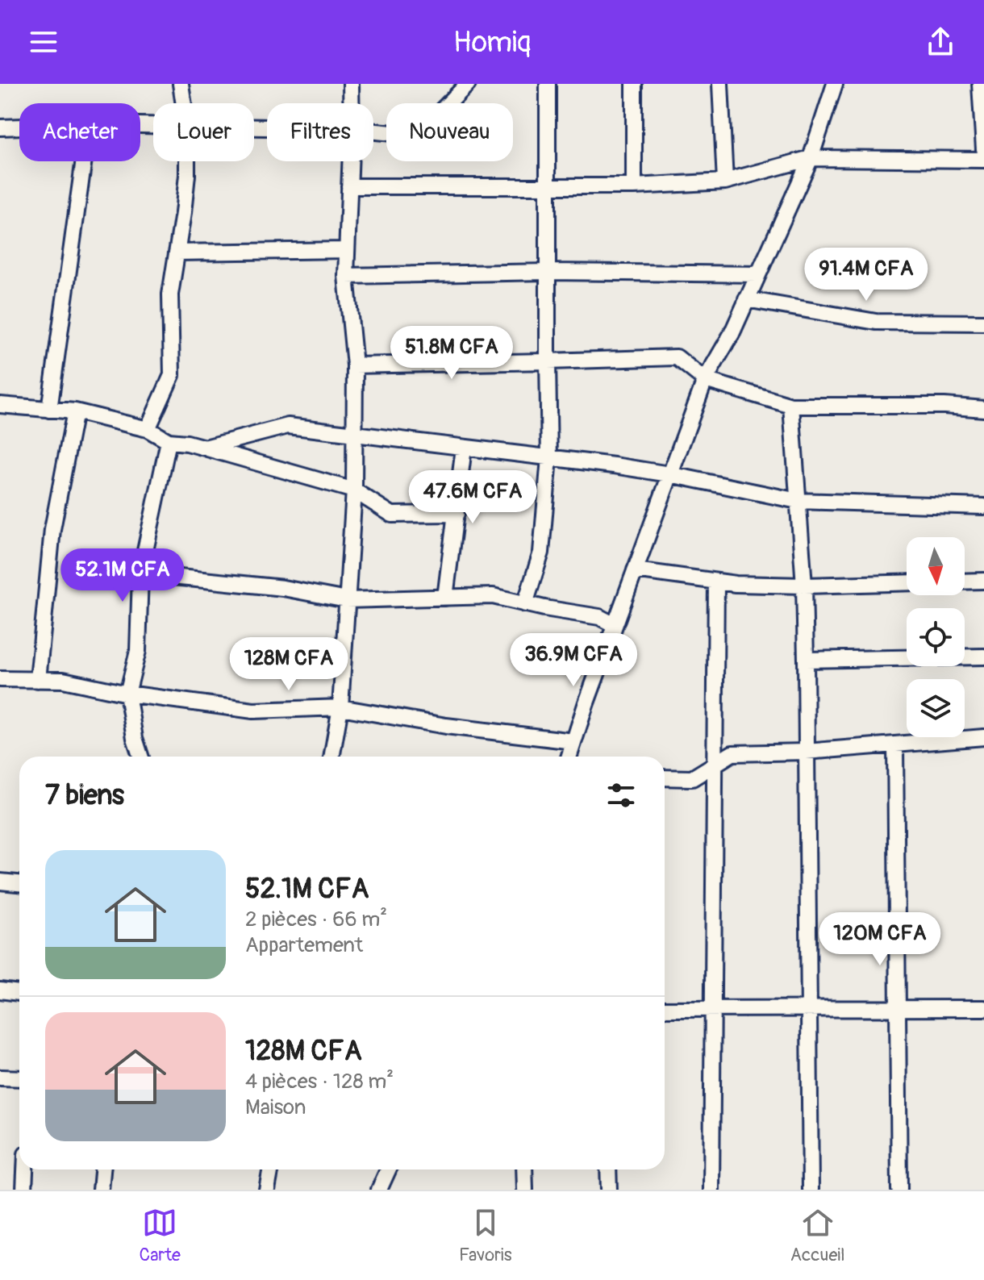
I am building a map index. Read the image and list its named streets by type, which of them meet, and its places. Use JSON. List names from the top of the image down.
{
  "north": "bottom",
  "page": {
    "header": "Homiq",
    "chip": [
      "Acheter",
      "Louer",
      "Filtres",
      "Nouveau"
    ],
    "price": [
      "91.4M CFA",
      "51.8M CFA",
      "47.6M CFA",
      "52.1M CFA",
      "36.9M CFA",
      "128M CFA",
      "120M CFA"
    ],
    "heading": "7 biens",
    "list": [
      {
        "name": "52.1M CFA",
        "note": "2 pièces · 66 m² · Appartement"
      },
      {
        "name": "128M CFA",
        "note": "4 pièces · 128 m² · Maison"
      }
    ],
    "tabs": ["Carte", "Favoris", "Accueil"]
  }
}
